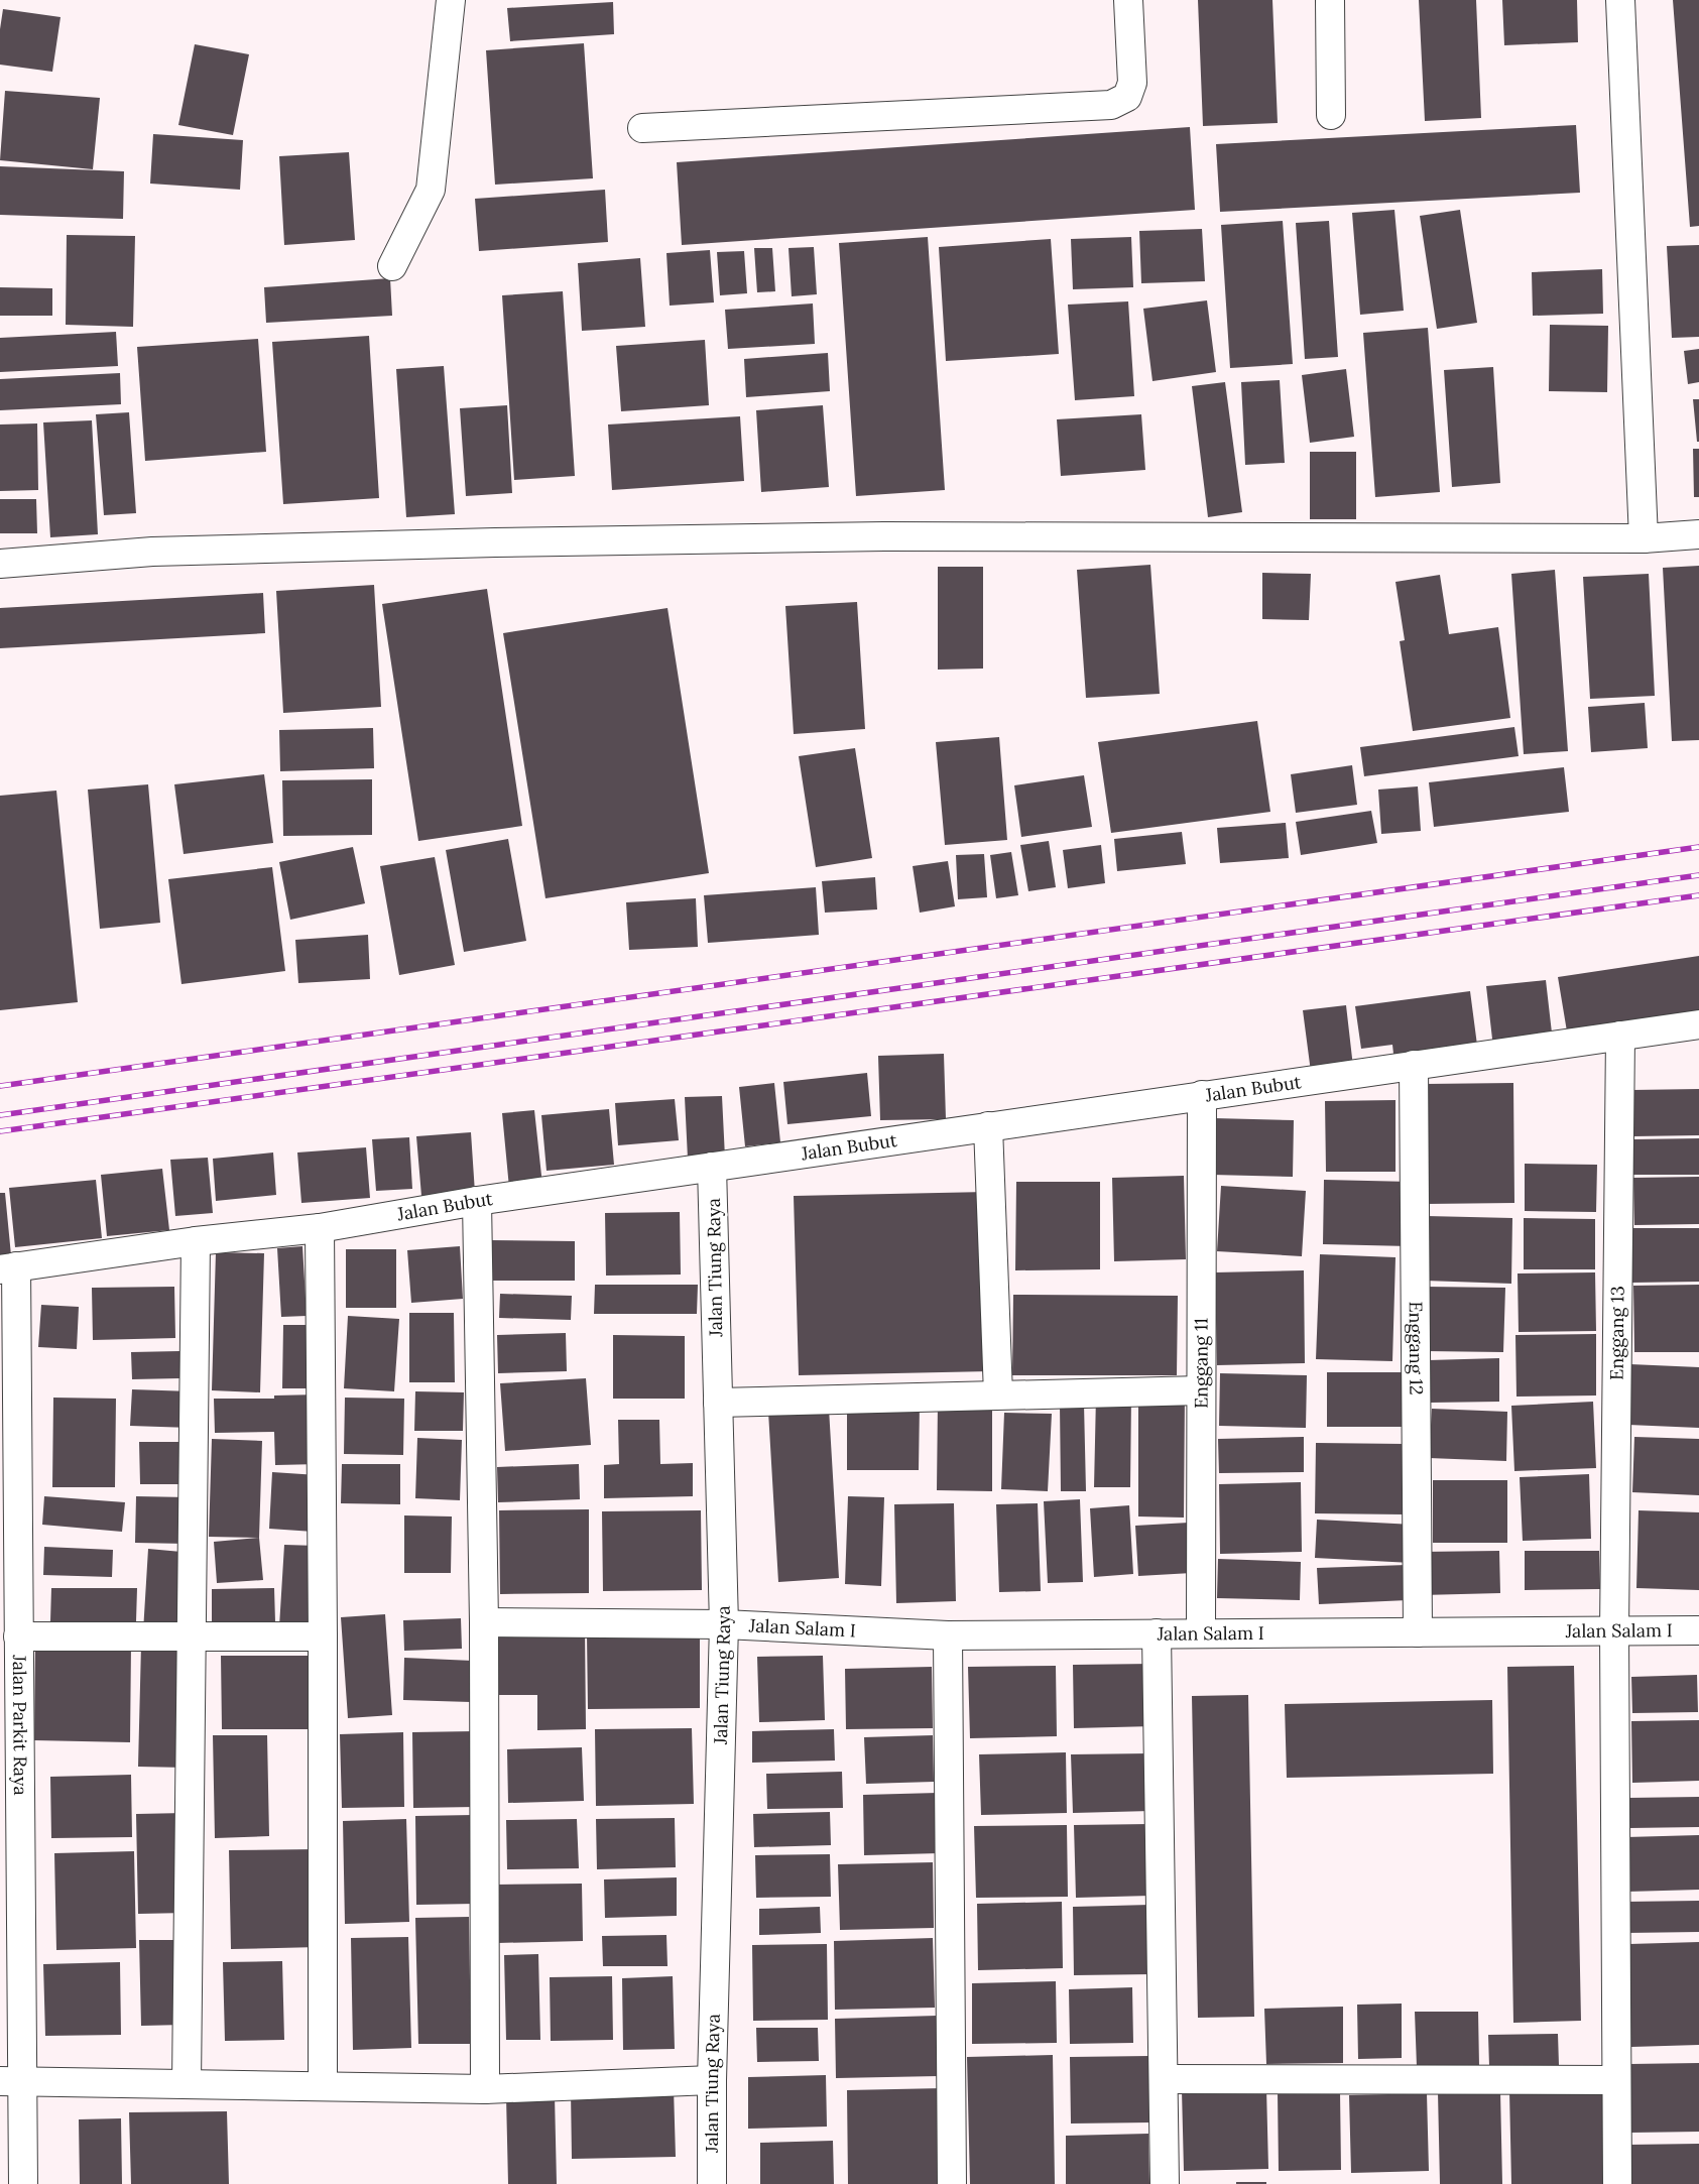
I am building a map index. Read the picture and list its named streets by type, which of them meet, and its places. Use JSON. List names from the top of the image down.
{
  "streets": {
    "street": [
      "Jalan Bubut",
      "Jalan Tiung Raya",
      "Enggang 13",
      "Enggang 12",
      "Enggang 11",
      "Jalan Salam I",
      "Jalan Parkit Raya"
    ]
  },
  "crossings": [
    ["Jalan Bubut", "Jalan Tiung Raya"],
    ["Jalan Bubut", "Enggang 13"],
    ["Jalan Bubut", "Enggang 12"],
    ["Jalan Bubut", "Enggang 11"],
    ["Jalan Bubut", "Jalan Parkit Raya"],
    ["Jalan Tiung Raya", "Jalan Salam I"],
    ["Enggang 13", "Jalan Salam I"],
    ["Enggang 12", "Jalan Salam I"],
    ["Enggang 11", "Jalan Salam I"]
  ]
}
